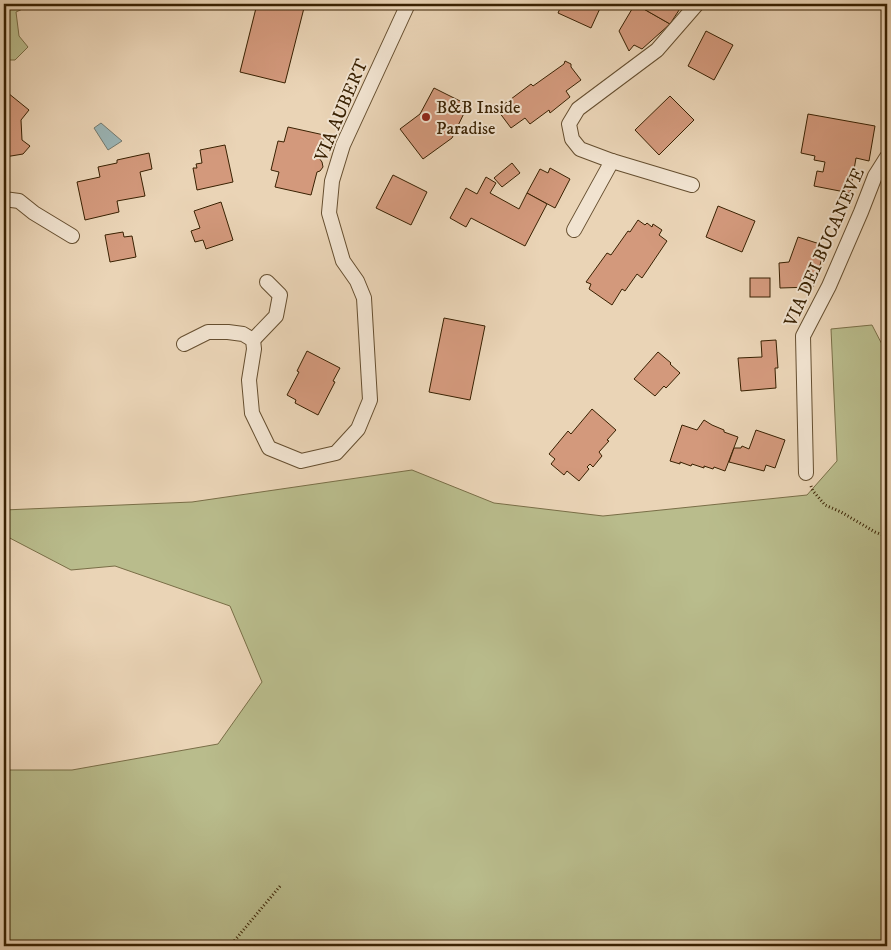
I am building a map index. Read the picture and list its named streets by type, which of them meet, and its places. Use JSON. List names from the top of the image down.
{
  "streets": {
    "street": ["VIA AUBERT", "VIA DEI BUCANEVE"]
  },
  "places": ["B&B Inside Paradise"]
}
